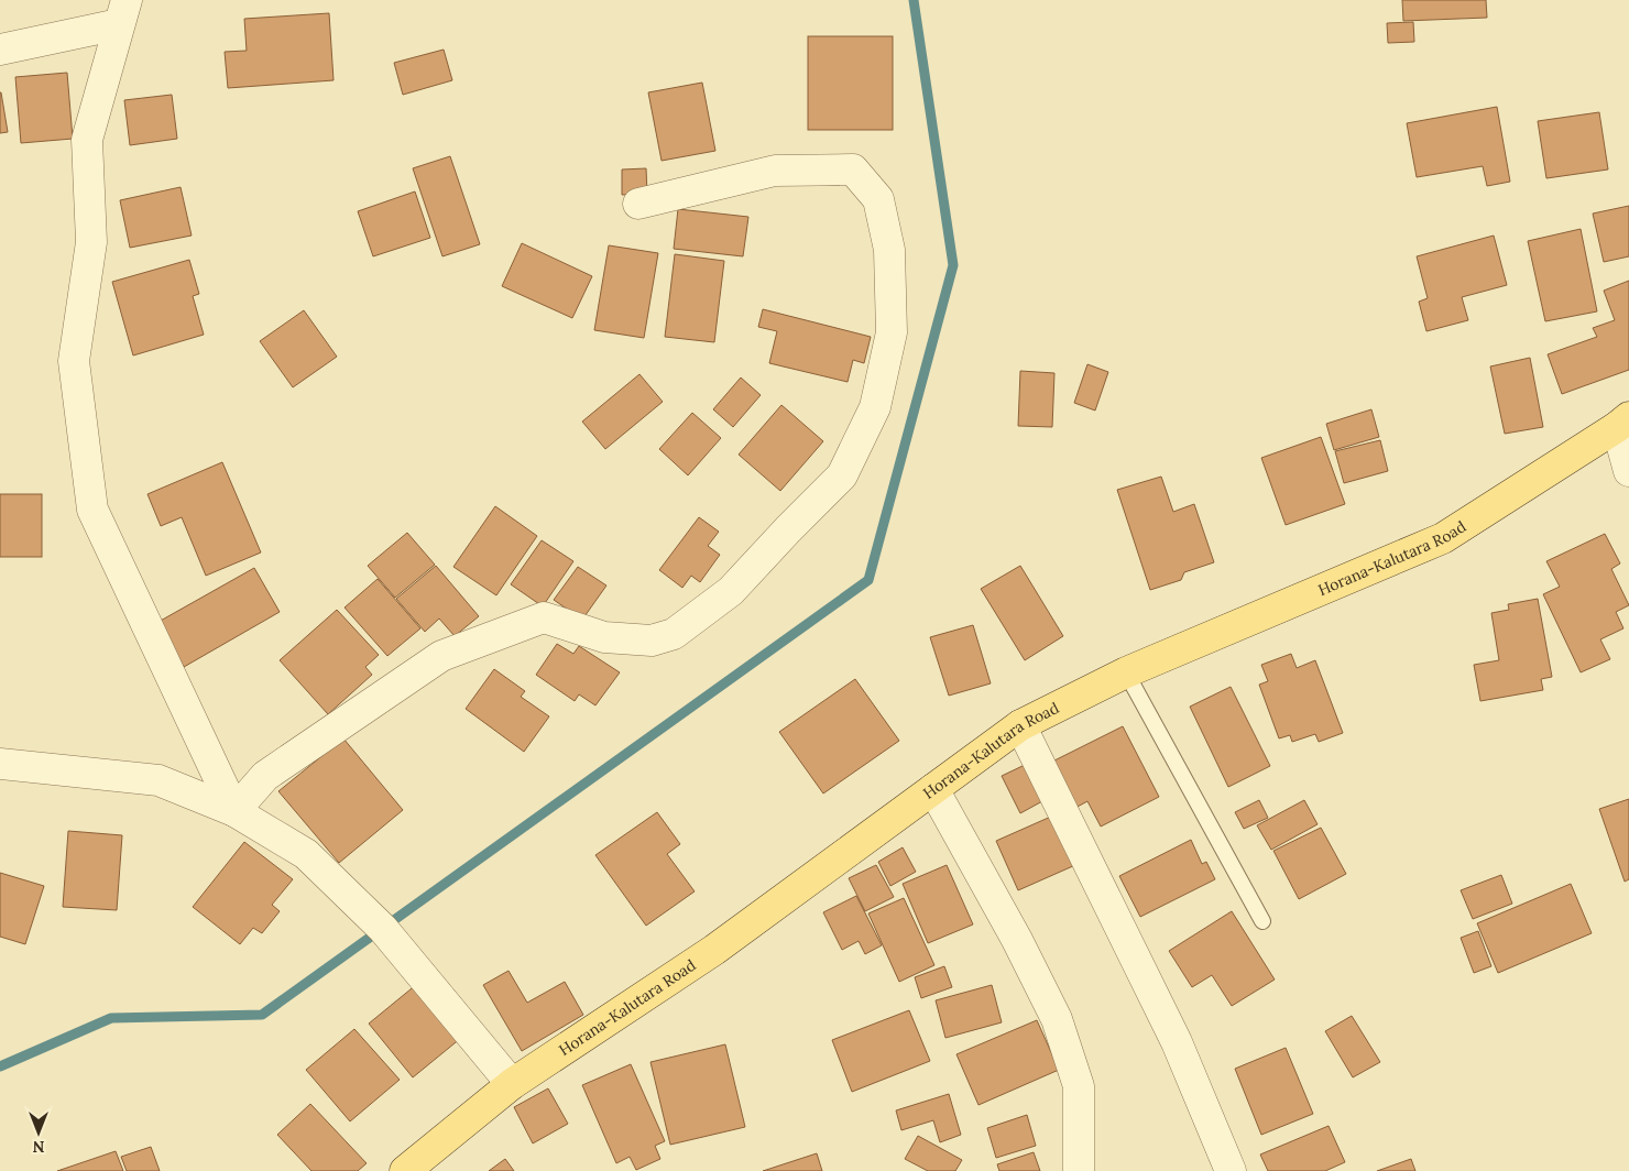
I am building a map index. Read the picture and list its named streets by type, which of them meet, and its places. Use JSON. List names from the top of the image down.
{
  "streets": {
    "main road": ["Horana-Kalutara Road"]
  },
  "north": "bottom"
}
